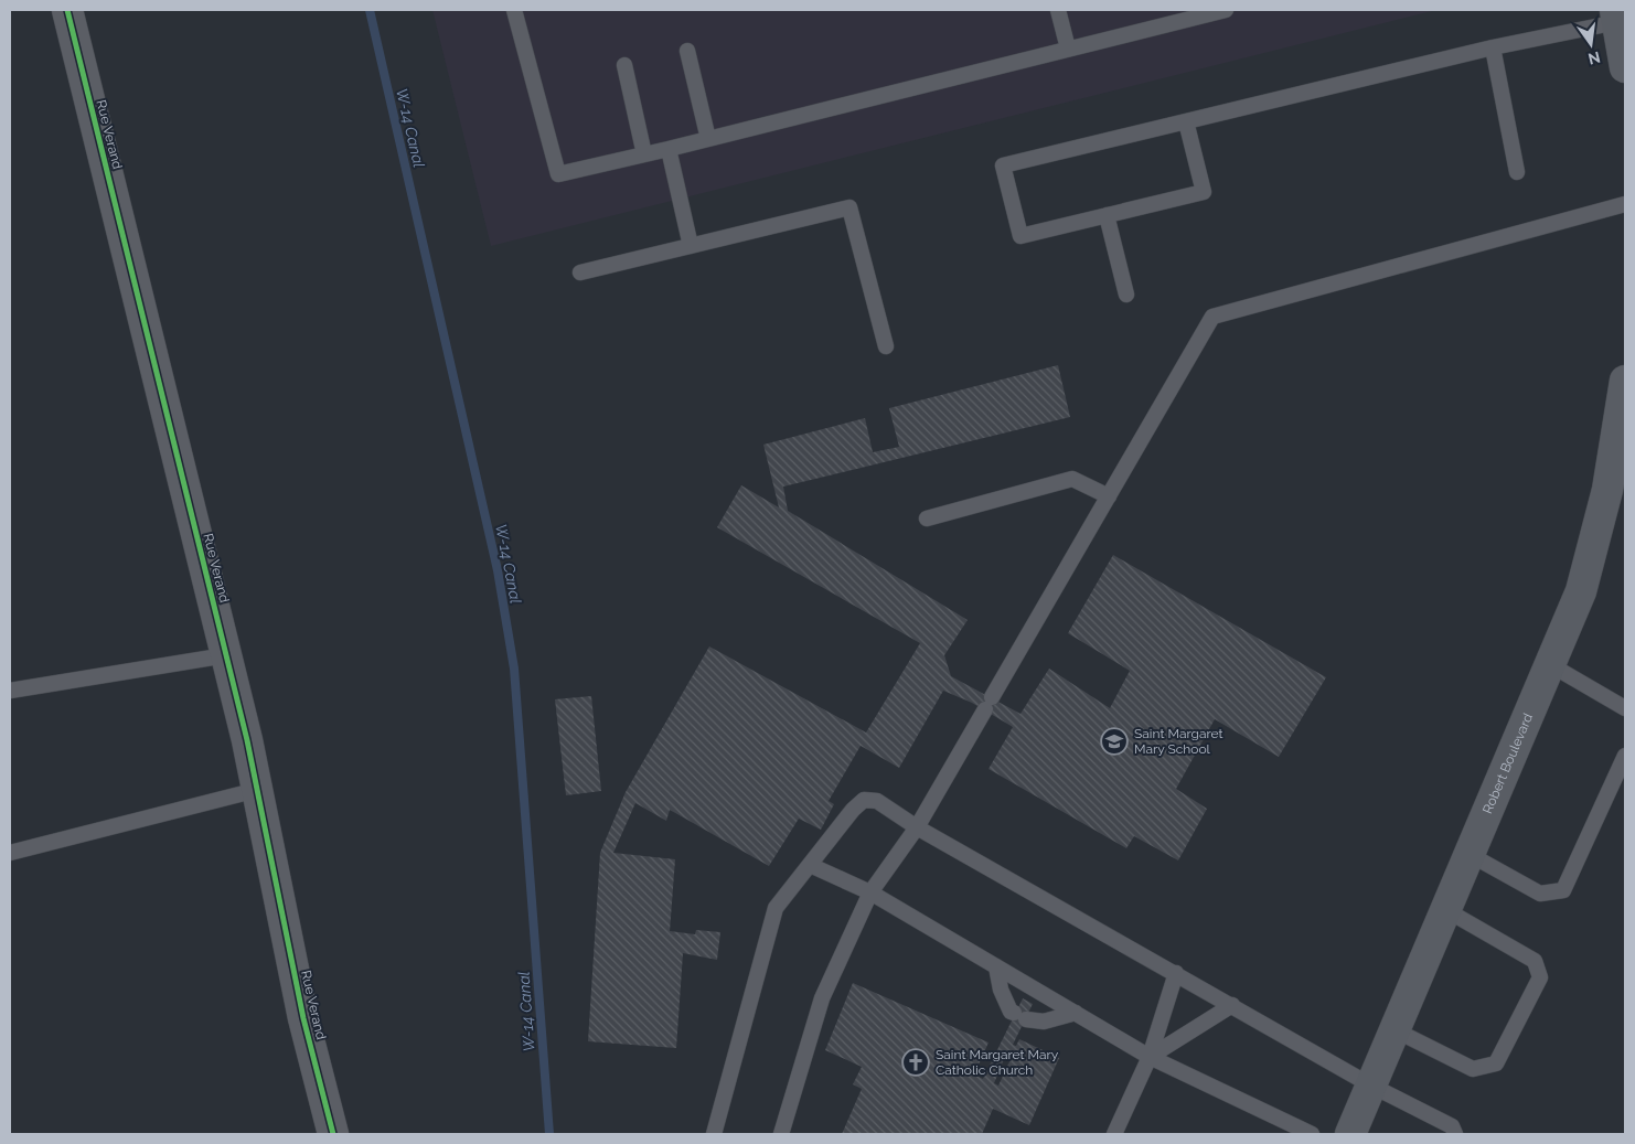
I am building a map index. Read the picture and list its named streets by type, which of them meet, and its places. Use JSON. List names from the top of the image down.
{
  "streets": {
    "main road": ["Robert Boulevard"],
    "street": ["Rue Verand"]
  },
  "water": ["W-14 Canal"],
  "places": {
    "school or university": ["Saint Margaret Mary School"],
    "church": ["Saint Margaret Mary Catholic Church"]
  },
  "north": "bottom"
}
